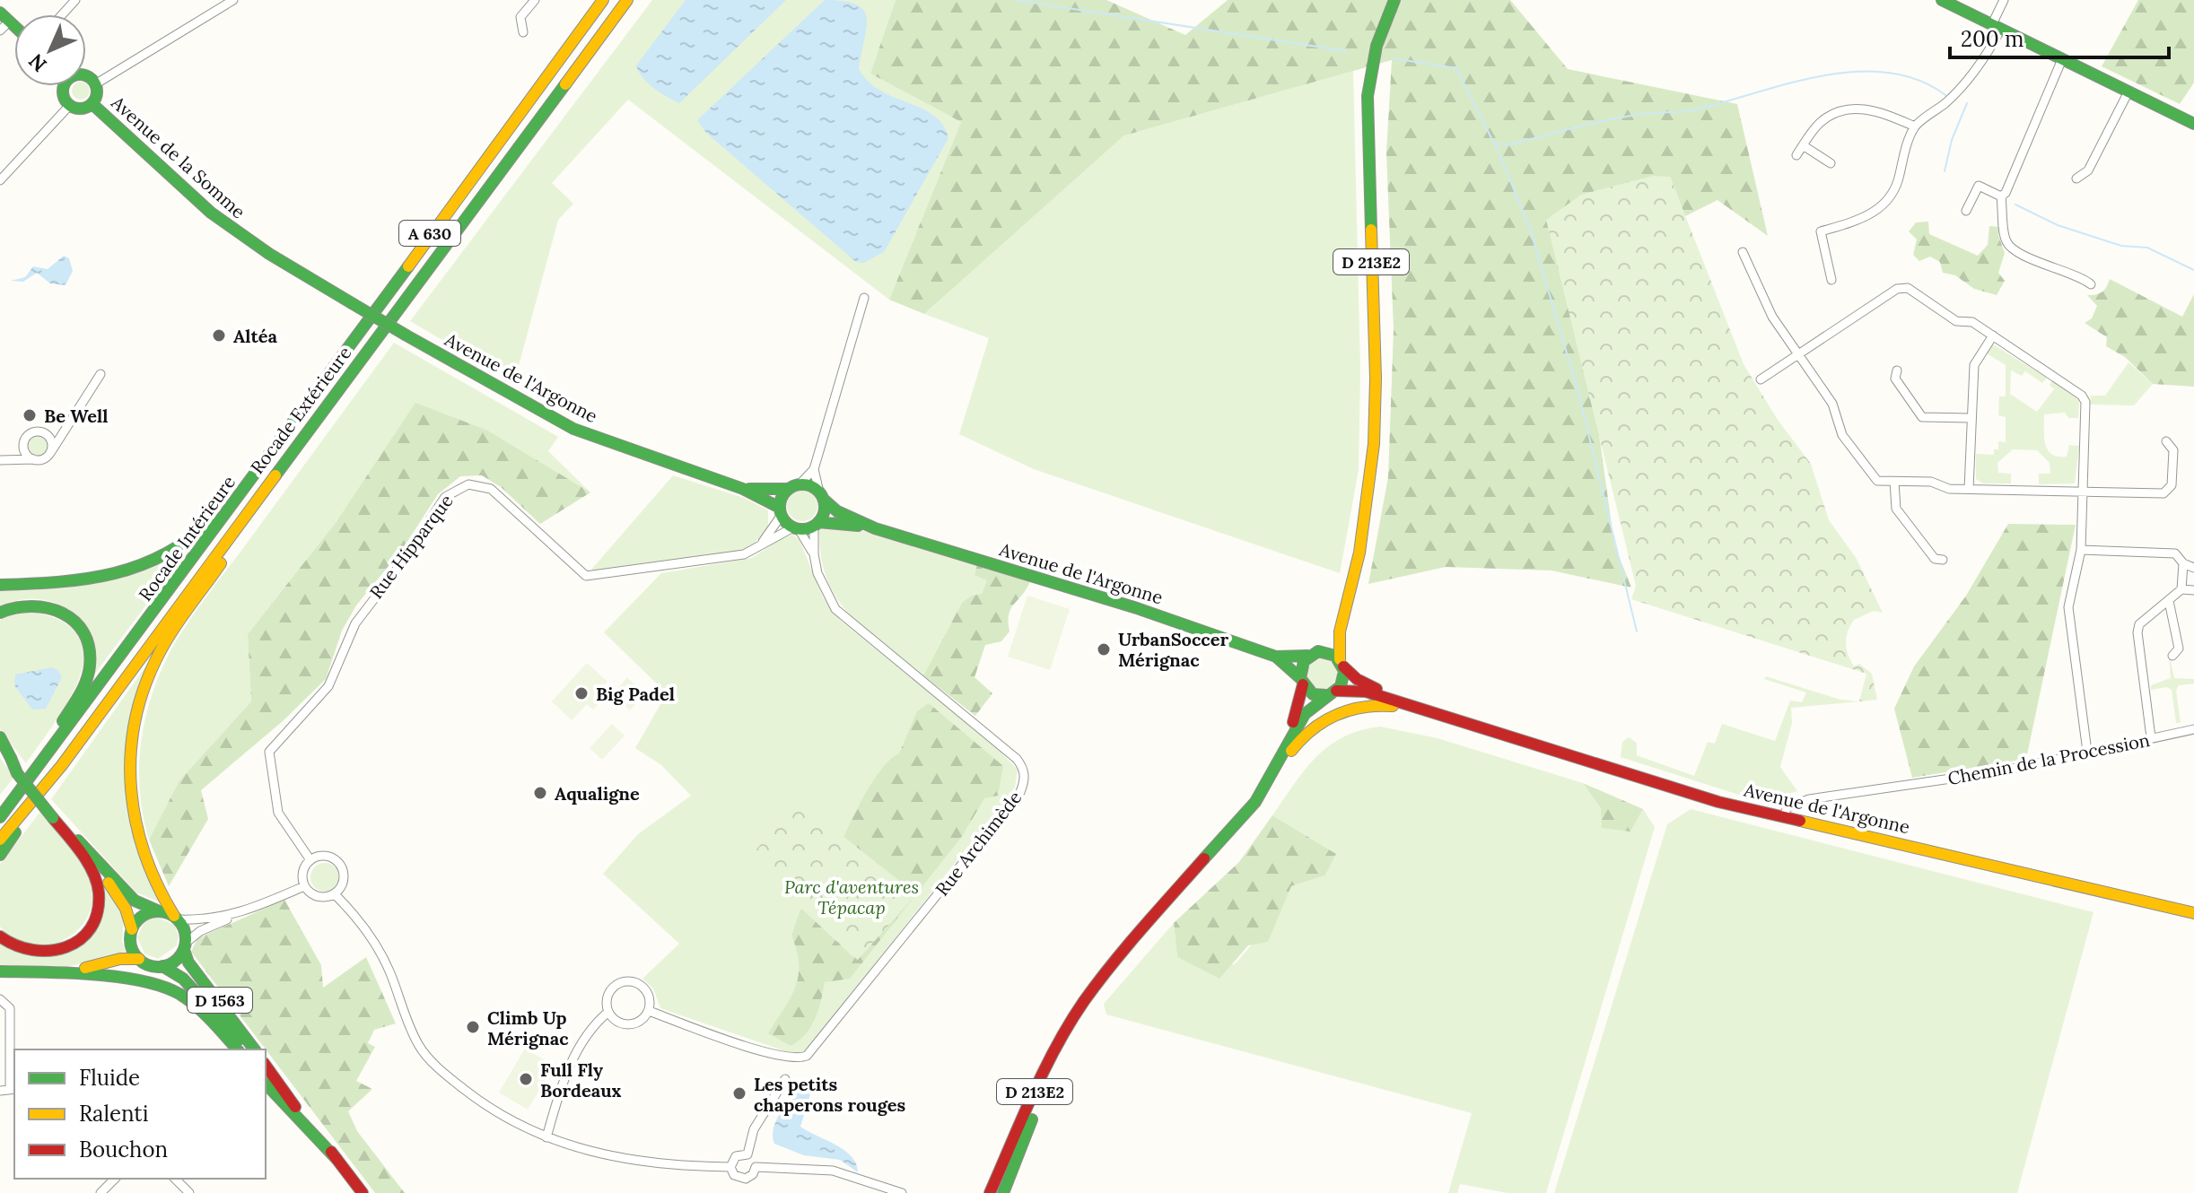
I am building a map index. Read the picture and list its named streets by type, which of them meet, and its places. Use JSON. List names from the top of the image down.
{
  "streets": {
    "main road": [
      "Avenue de la Somme",
      "A 630",
      "D 213E2",
      "Avenue de l'Argonne",
      "Rocade Extérieure",
      "Rocade Intérieure",
      "D 1563"
    ],
    "street": ["Rue Hipparque", "Chemin de la Procession", "Rue Archimède"]
  },
  "crossings": [
    ["Avenue de la Somme", "Avenue de l'Argonne"],
    ["D 213E2", "Avenue de l'Argonne"],
    ["Avenue de l'Argonne", "Rue Hipparque"],
    ["Avenue de l'Argonne", "Chemin de la Procession"],
    ["Avenue de l'Argonne", "Rue Archimède"],
    ["Rue Hipparque", "Rue Archimède"]
  ],
  "parks": ["Parc d'aventures Tépacap"],
  "places": [
    "Altéa",
    "Be Well",
    "UrbanSoccer Mérignac",
    "Big Padel",
    "Aqualigne",
    "Climb Up Mérignac",
    "Full Fly Bordeaux",
    "Les petits chaperons rouges"
  ],
  "legend": ["Fluide", "Ralenti", "Bouchon"],
  "scale_bar": "200 m",
  "north": "bottom left"
}
